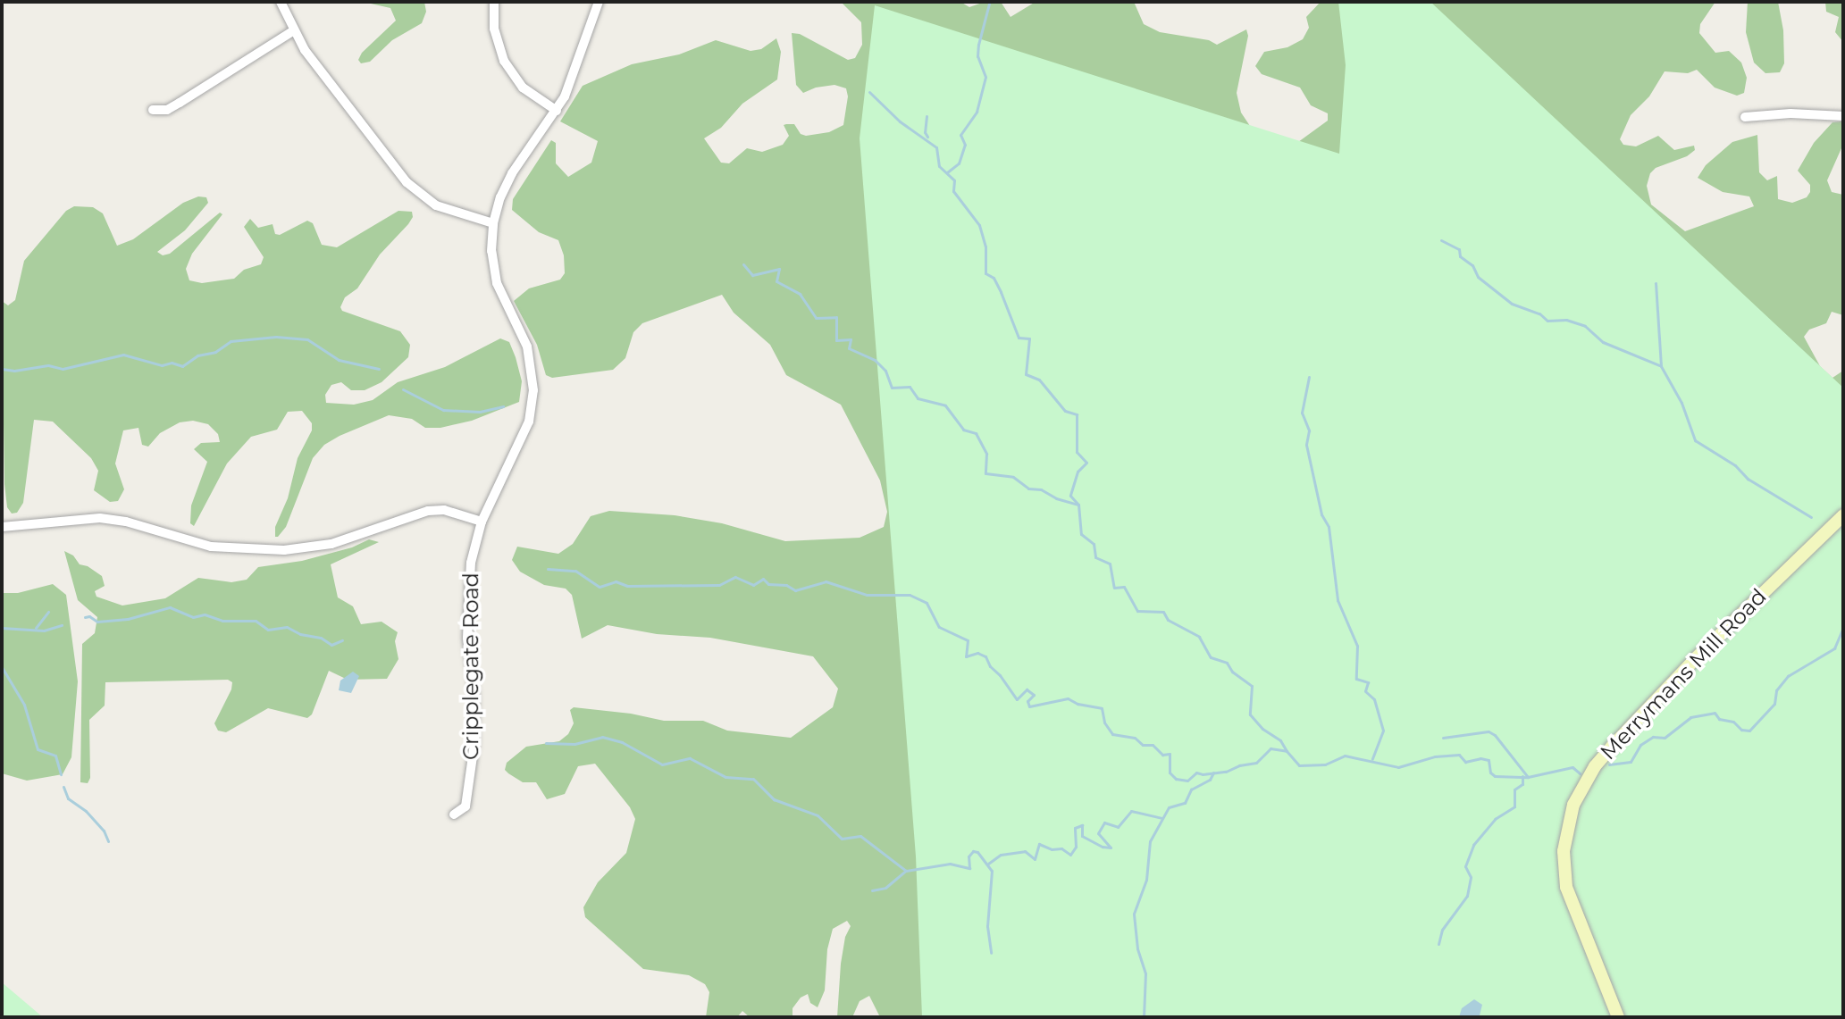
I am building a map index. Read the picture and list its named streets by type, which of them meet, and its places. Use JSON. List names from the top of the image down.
{
  "streets": {
    "street": ["Cripplegate Road", "Merrymans Mill Road"]
  }
}
